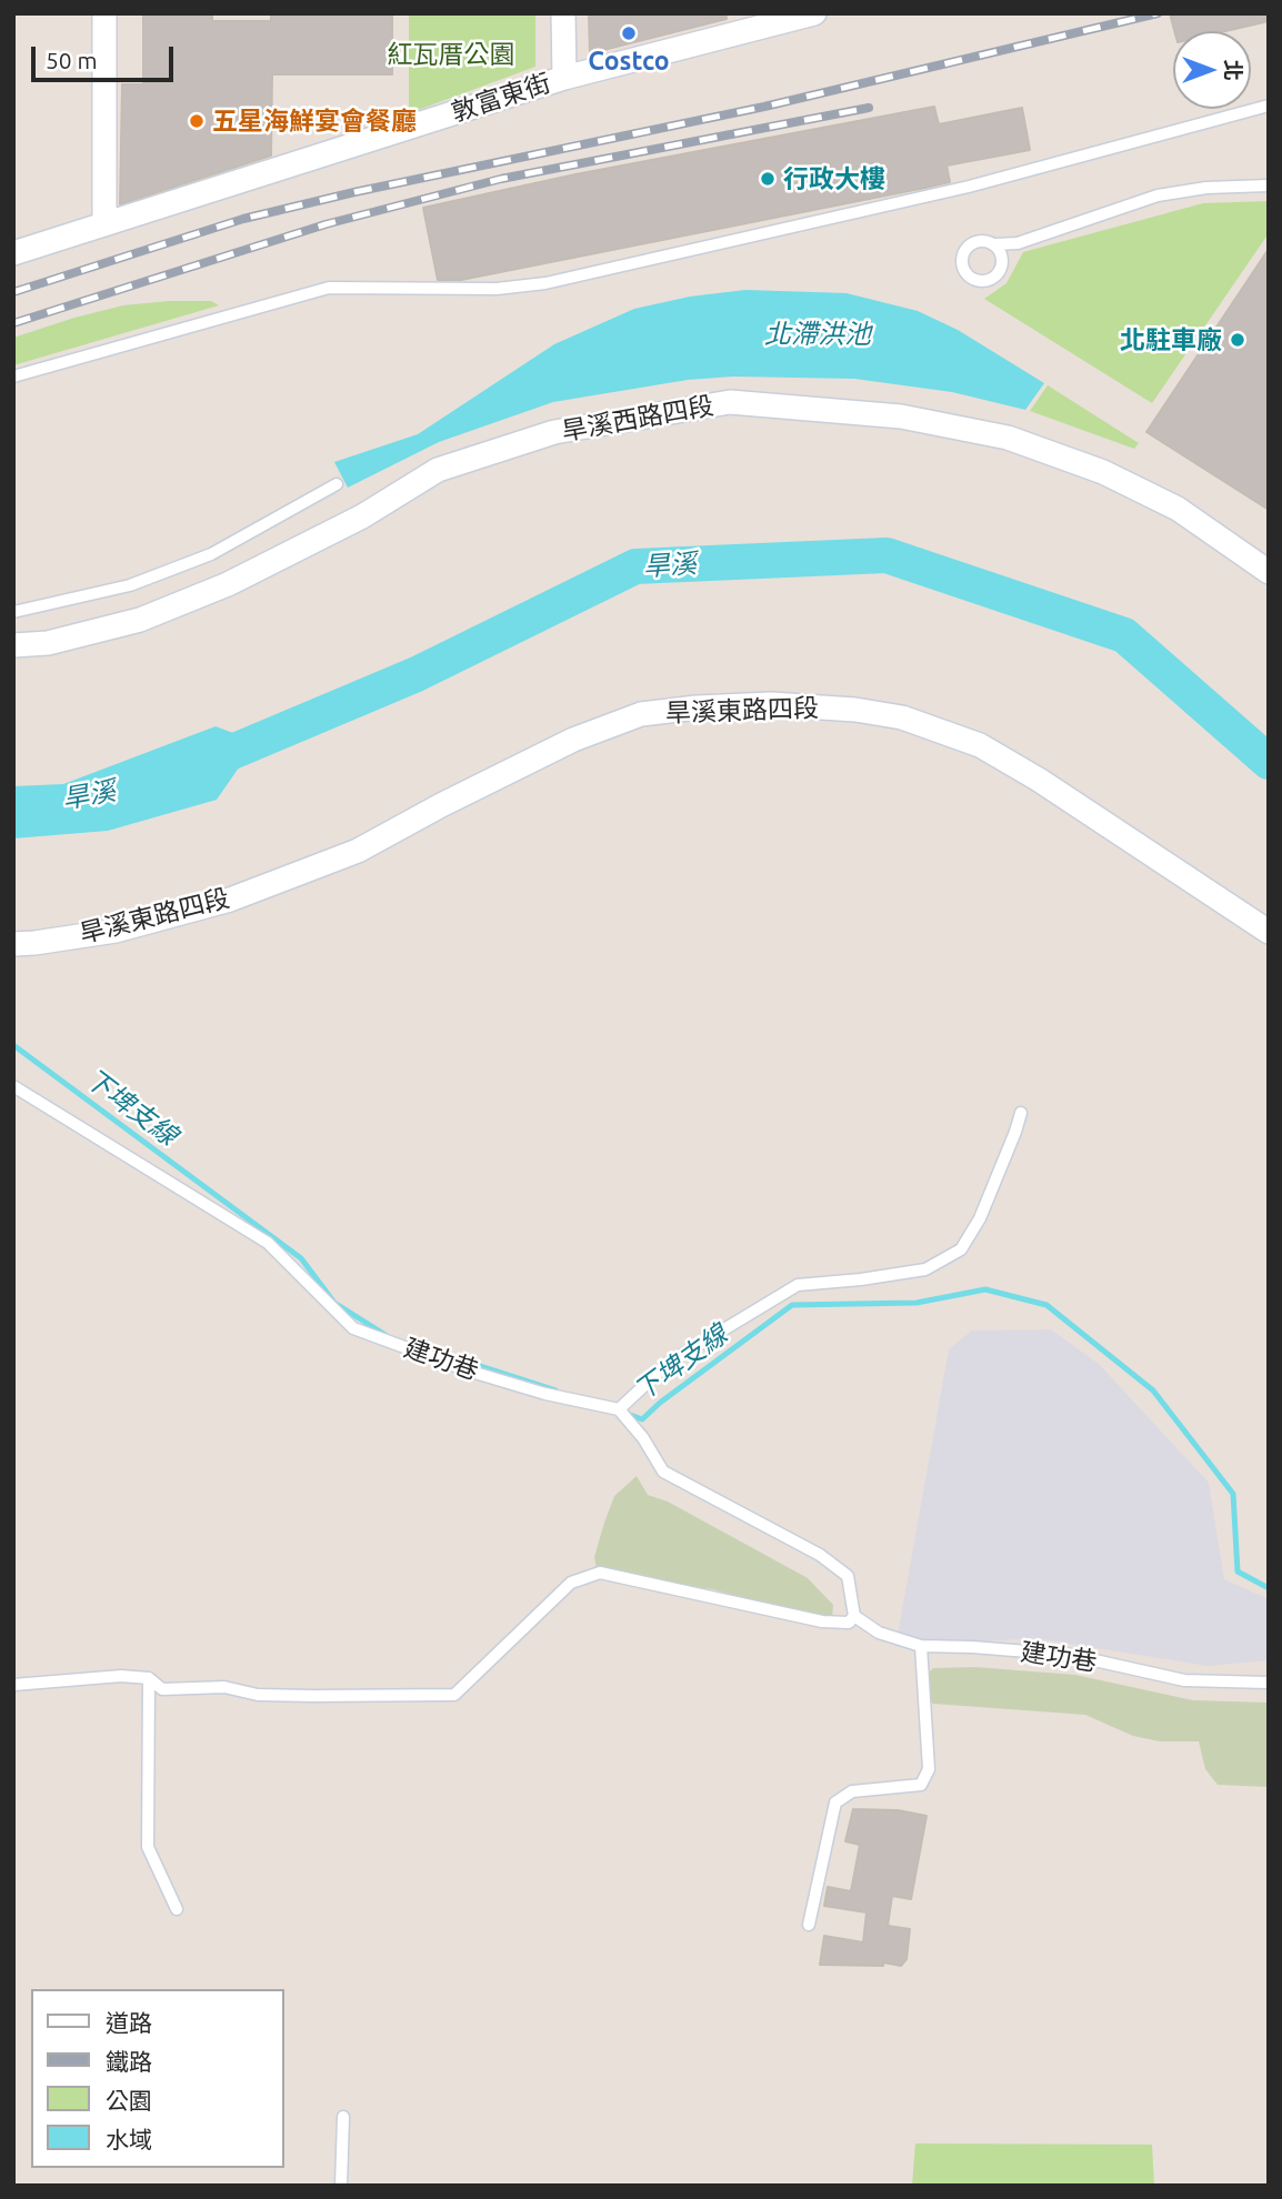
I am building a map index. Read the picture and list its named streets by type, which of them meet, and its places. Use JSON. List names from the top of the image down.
{
  "streets": {
    "street": ["敦富東街", "旱溪西路四段", "旱溪東路四段"],
    "lane": ["建功巷"]
  },
  "water": ["北滯洪池", "旱溪", "下埤支線"],
  "parks": ["紅瓦厝公園"],
  "places": [
    "Costco",
    "五星海鮮宴會餐廳",
    "行政大樓",
    "北駐車廠"
  ],
  "legend": [
    "道路",
    "鐵路",
    "公園",
    "水域"
  ],
  "scale_bar": "50 m",
  "north": "right"
}
